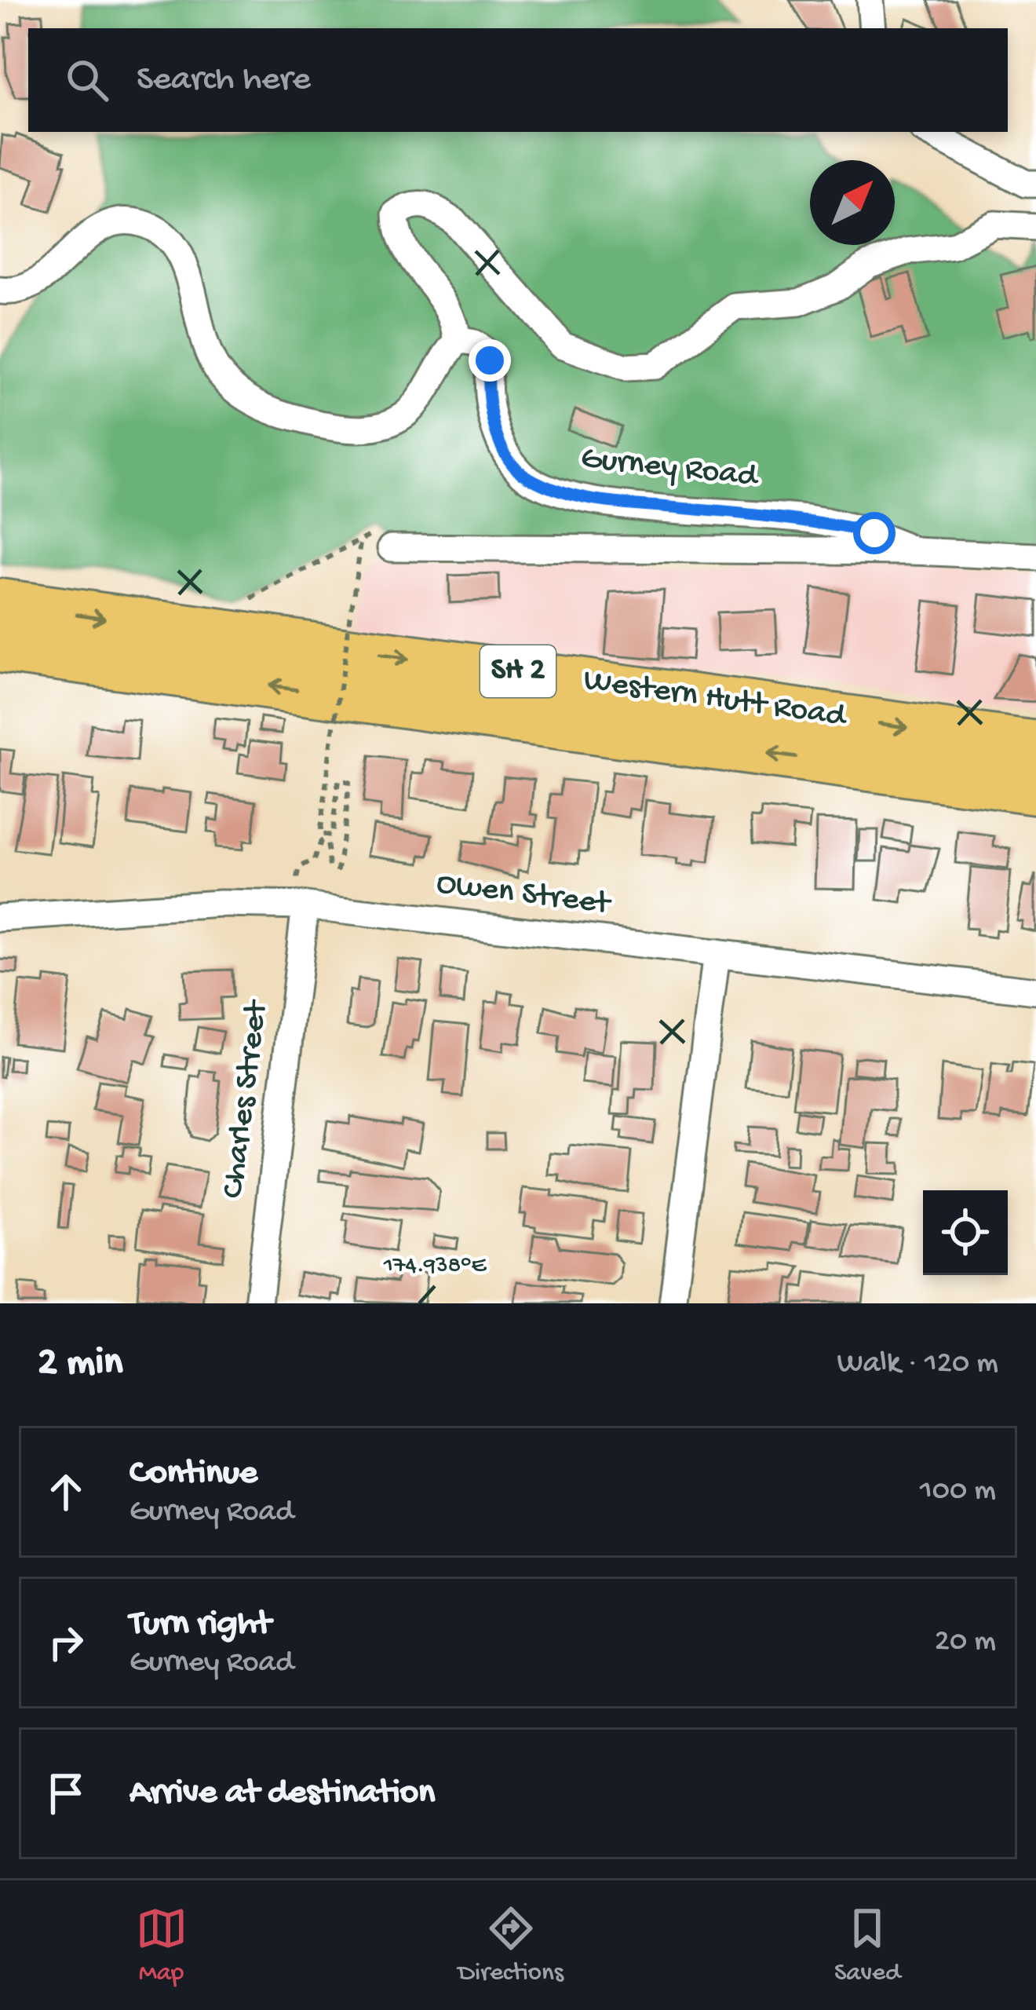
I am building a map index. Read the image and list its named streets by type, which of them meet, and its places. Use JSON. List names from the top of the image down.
{
  "streets": {
    "highway": ["SH 2", "Western Hutt Road"],
    "street": ["Gurney Road", "Owen Street", "Charles Street"]
  },
  "crossings": [
    ["Owen Street", "Charles Street"]
  ],
  "north": "top right",
  "page": {
    "search": "Search here",
    "heading": ["2 min", "Walk · 120 m"],
    "list": [
      ["Continue", "Gurney Road", "100 m"],
      ["Turn right", "Gurney Road", "20 m"],
      "Arrive at destination"
    ],
    "nav": ["Map", "Directions", "Saved"]
  },
  "coordinates": ["174.938°E"]
}
